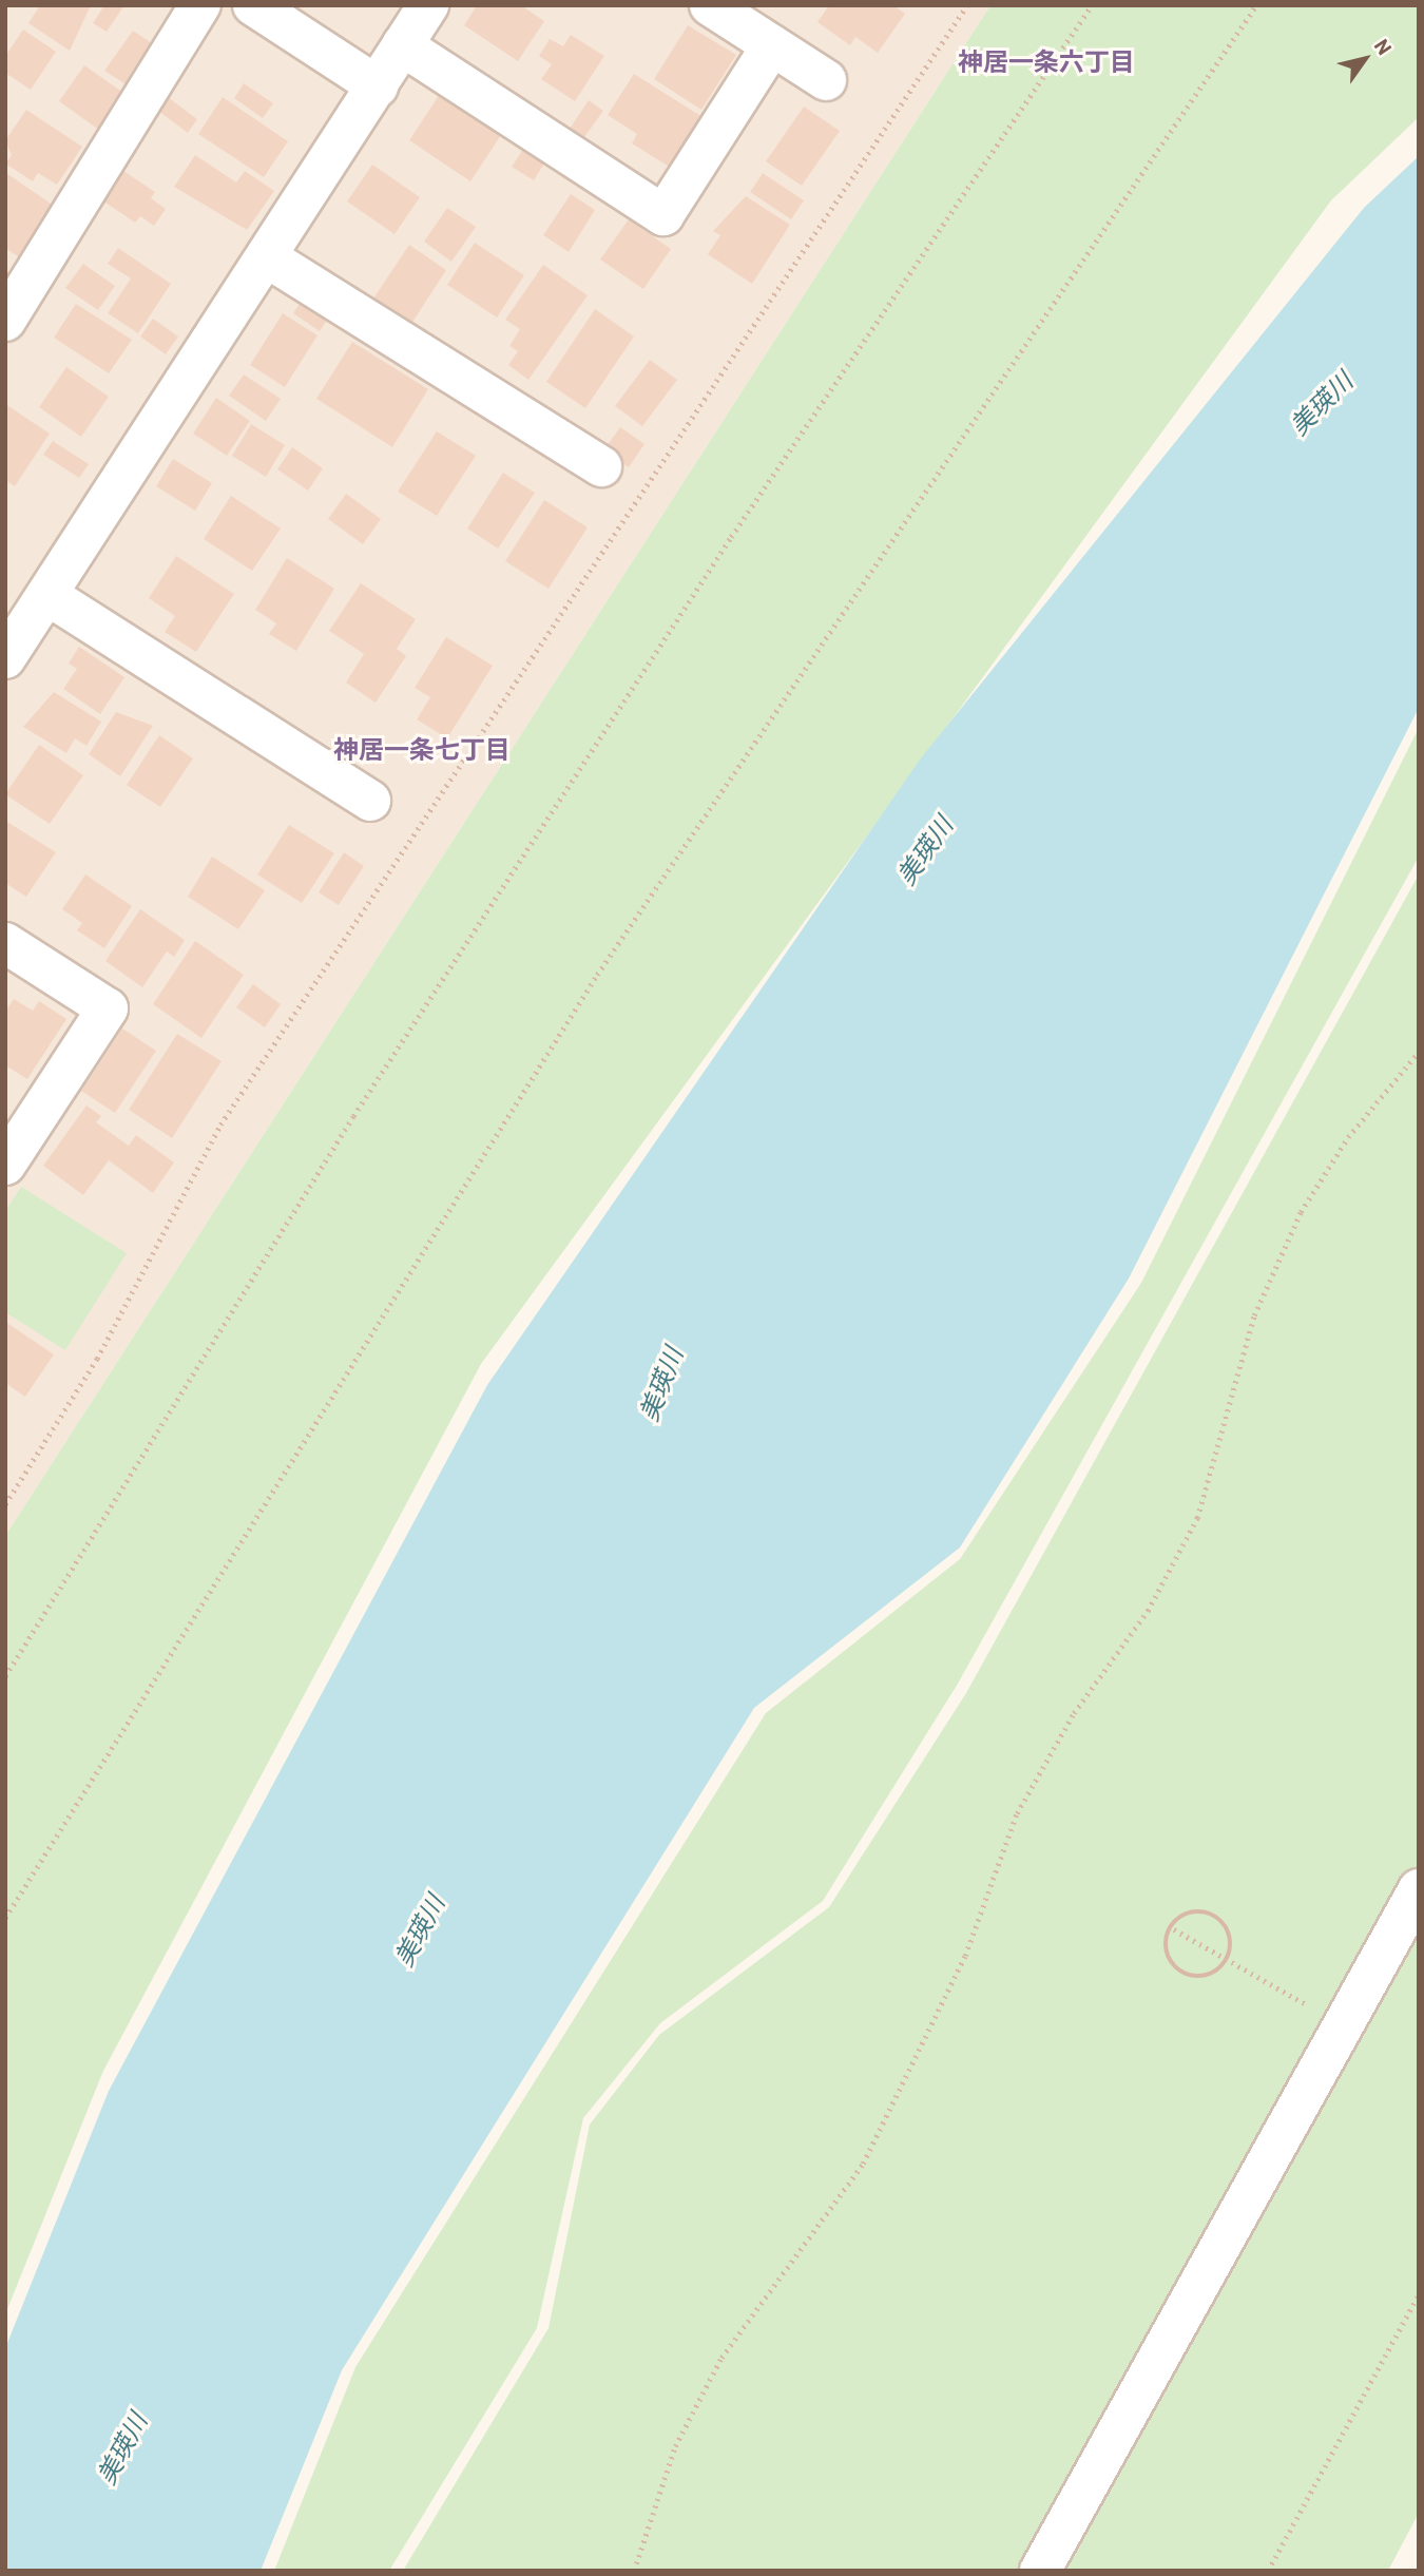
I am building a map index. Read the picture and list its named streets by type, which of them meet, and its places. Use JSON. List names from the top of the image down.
{
  "districts": ["神居一条六丁目", "神居一条七丁目"],
  "water": ["美瑛川"],
  "north": "top right"
}
